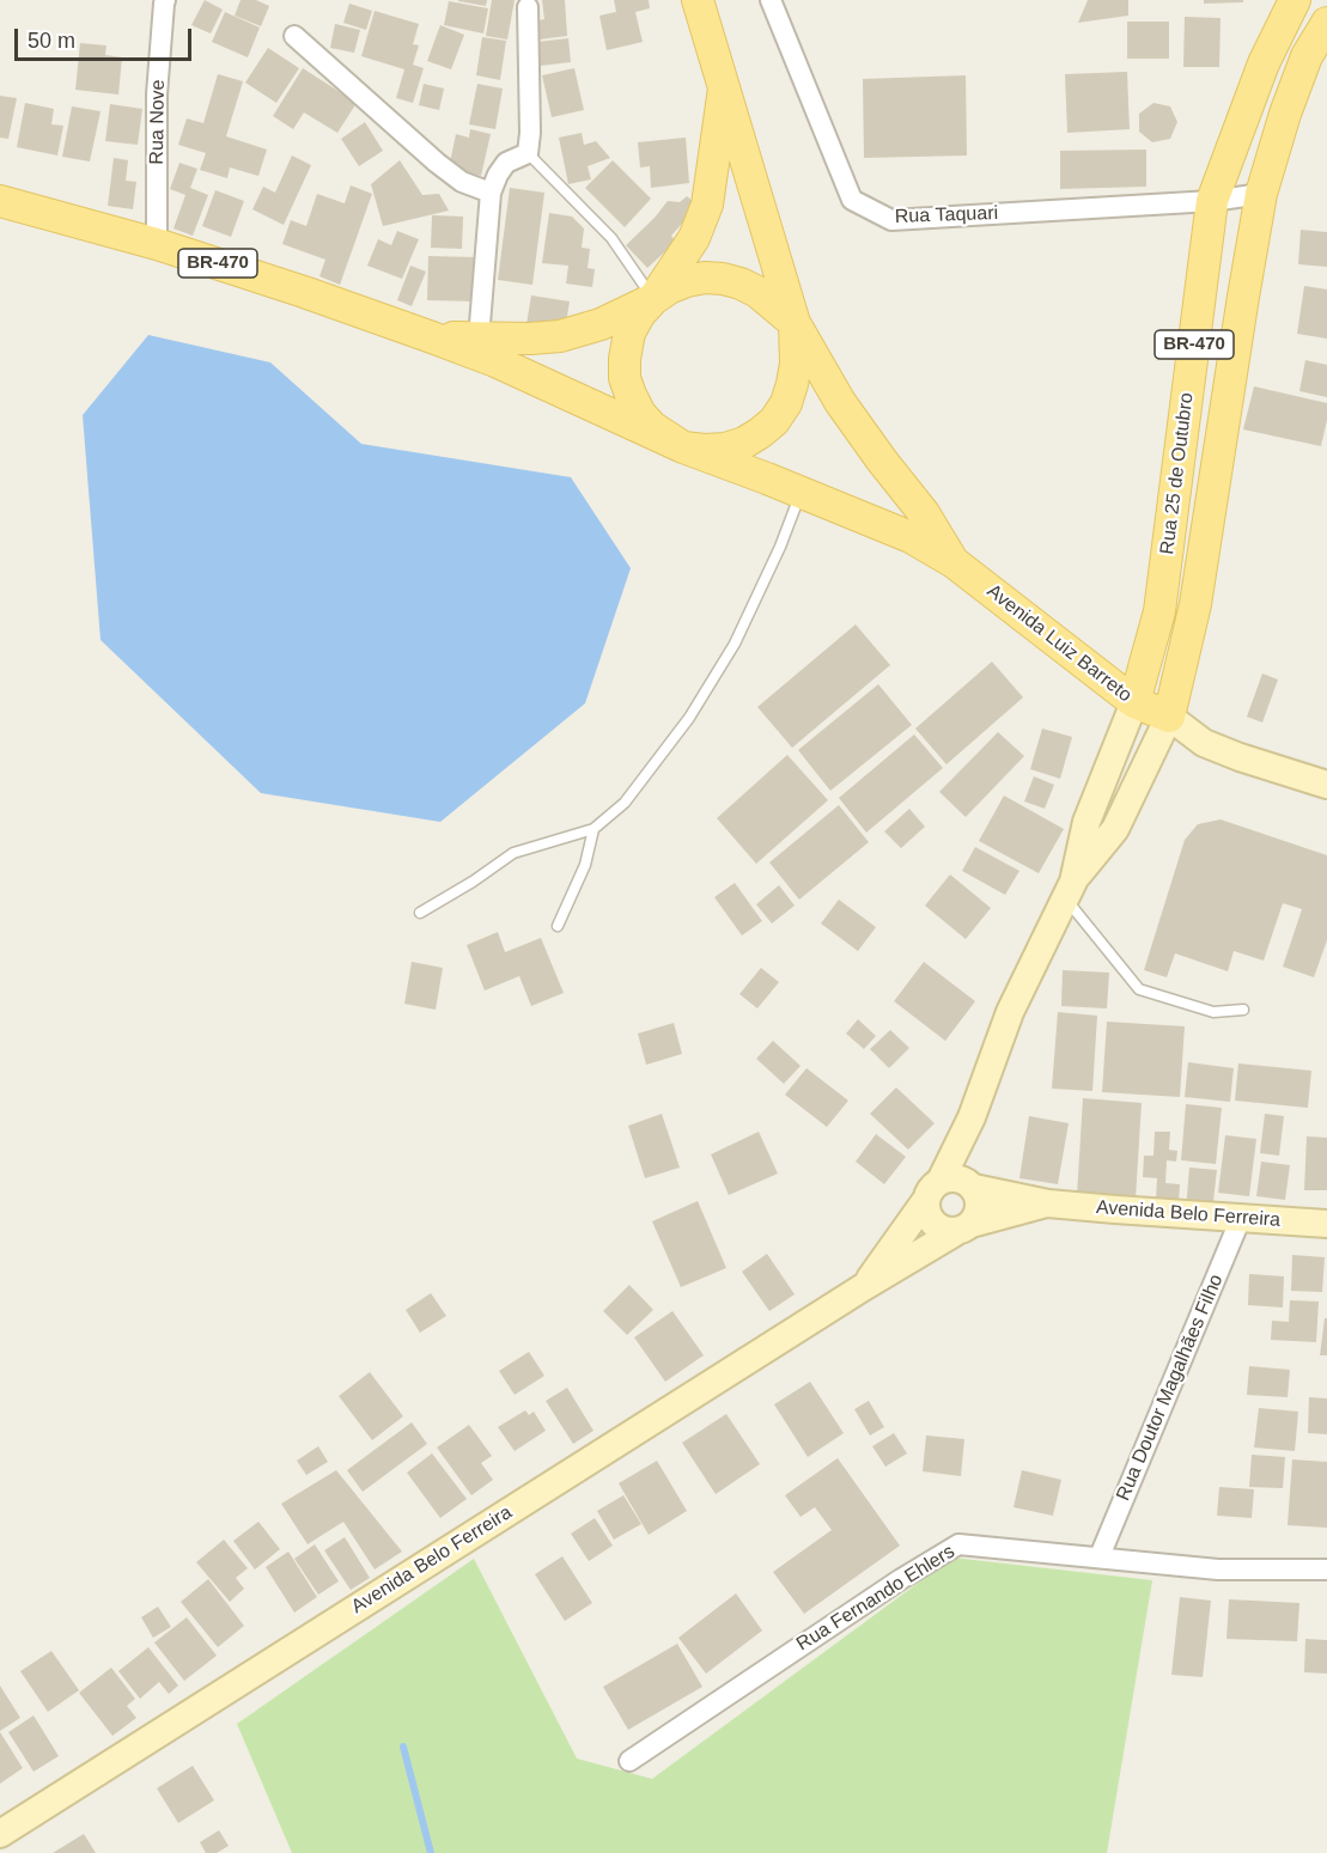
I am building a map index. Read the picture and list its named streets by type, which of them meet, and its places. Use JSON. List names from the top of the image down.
{
  "streets": {
    "main road": [
      "BR-470",
      "Rua 25 de Outubro",
      "Avenida Luiz Barreto",
      "Avenida Belo Ferreira"
    ],
    "street": [
      "Rua Nove",
      "Rua Taquari",
      "Rua Doutor Magalhães Filho",
      "Rua Fernando Ehlers"
    ]
  },
  "crossings": [
    ["Rua Nove", "BR-470"],
    ["Rua Taquari", "Rua 25 de Outubro"],
    ["BR-470", "Avenida Luiz Barreto"],
    ["Rua 25 de Outubro", "Avenida Luiz Barreto"],
    ["Avenida Belo Ferreira", "Rua Doutor Magalhães Filho"],
    ["Rua Doutor Magalhães Filho", "Rua Fernando Ehlers"]
  ],
  "scale_bar": "50 m"
}
